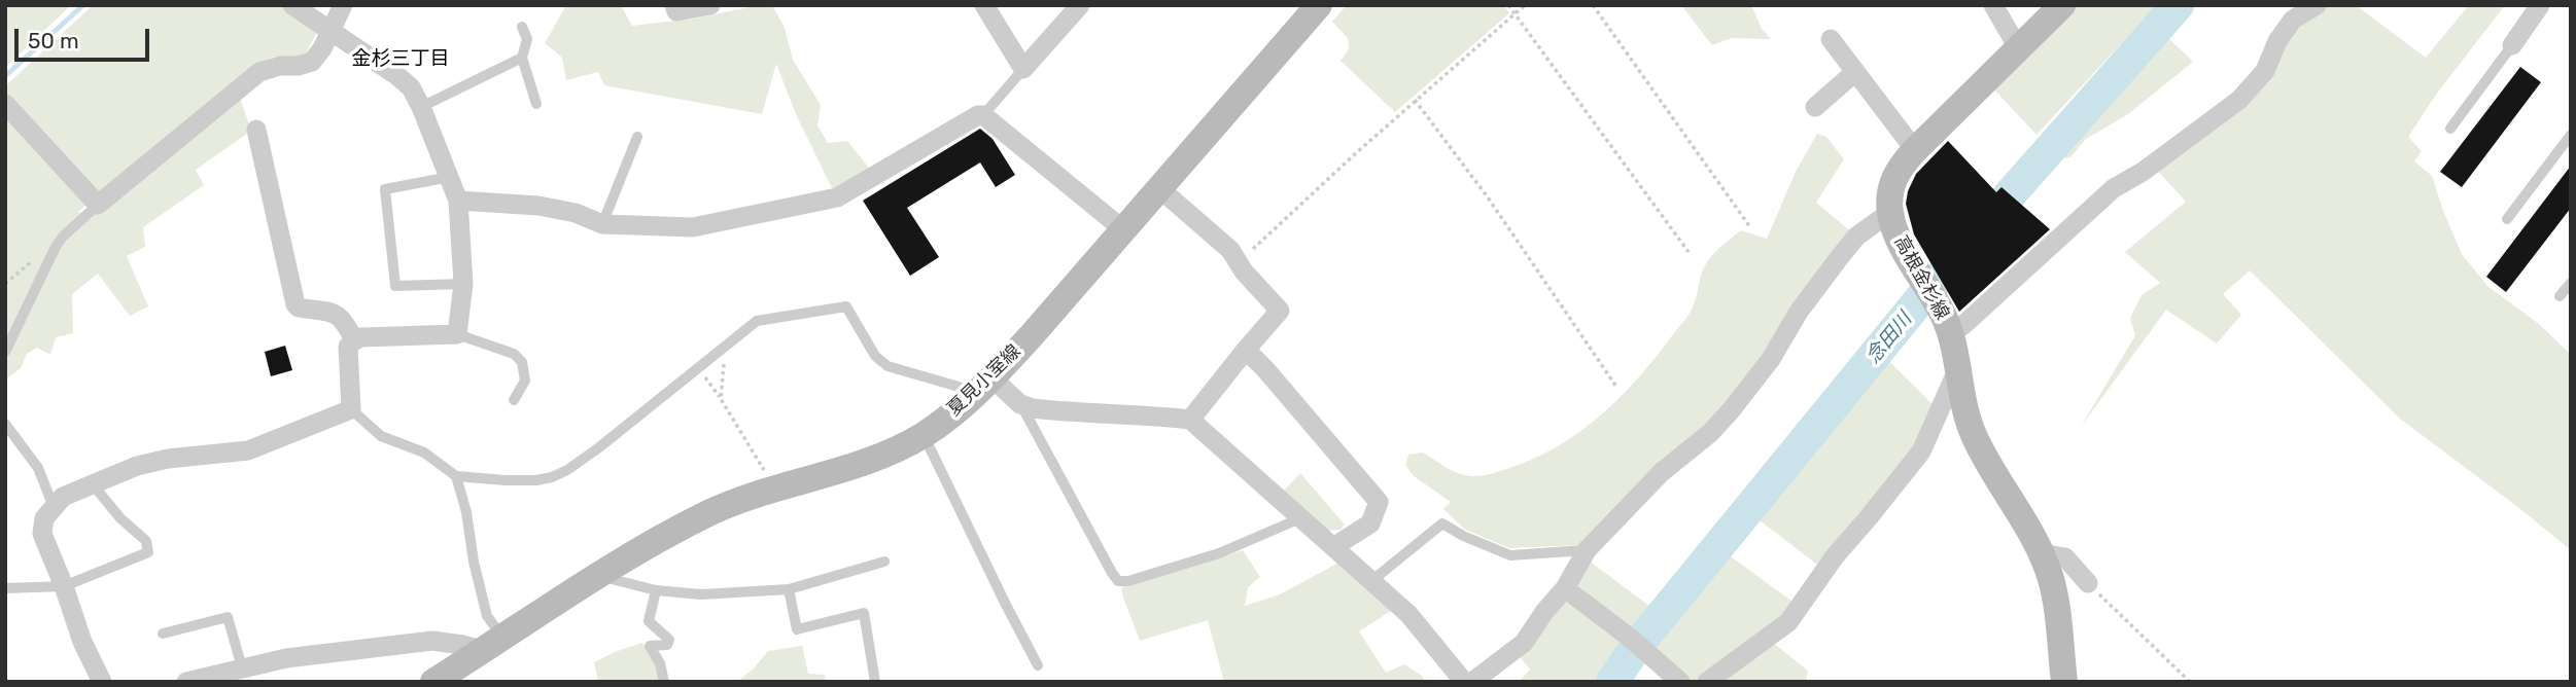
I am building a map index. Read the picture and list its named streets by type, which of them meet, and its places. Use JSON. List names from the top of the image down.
{
  "streets": {
    "main road": ["高根金杉線", "夏見小室線"]
  },
  "districts": ["金杉三丁目"],
  "water": ["念田川"],
  "scale_bar": "50 m"
}
